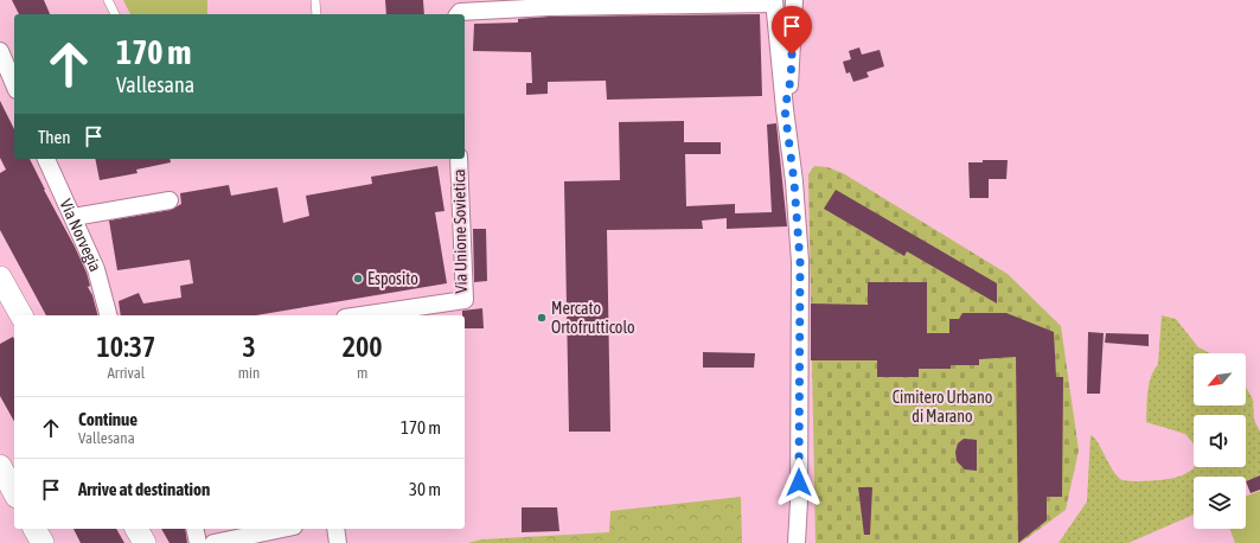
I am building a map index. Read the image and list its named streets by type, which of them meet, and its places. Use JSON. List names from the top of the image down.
{
  "streets": {
    "street": ["Via Unione Sovietica", "Via Norvegia"]
  },
  "parks": ["Cimitero Urbano di Marano"],
  "places": ["Esposito", "Mercato Ortofrutticolo"],
  "north": "bottom left",
  "page": {
    "turn": ["170 m", "Vallesana"],
    "then": "Then",
    "eta": [
      "10:37",
      "Arrival",
      "3",
      "min",
      "200",
      "m"
    ],
    "list": [
      {
        "name": "Continue",
        "note": "Vallesana",
        "value": "170 m"
      },
      {
        "name": "Arrive at destination",
        "value": "30 m"
      }
    ]
  }
}
